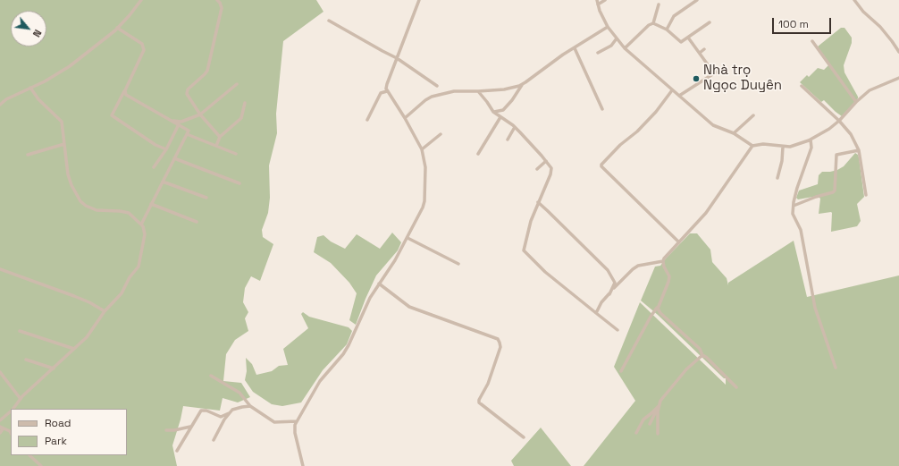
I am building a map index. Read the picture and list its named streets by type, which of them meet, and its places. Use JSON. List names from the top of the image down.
{
  "places": ["Nhà trọ Ngọc Duyên"],
  "legend": ["Road", "Park"],
  "scale_bar": "100 m",
  "north": "bottom right"
}
